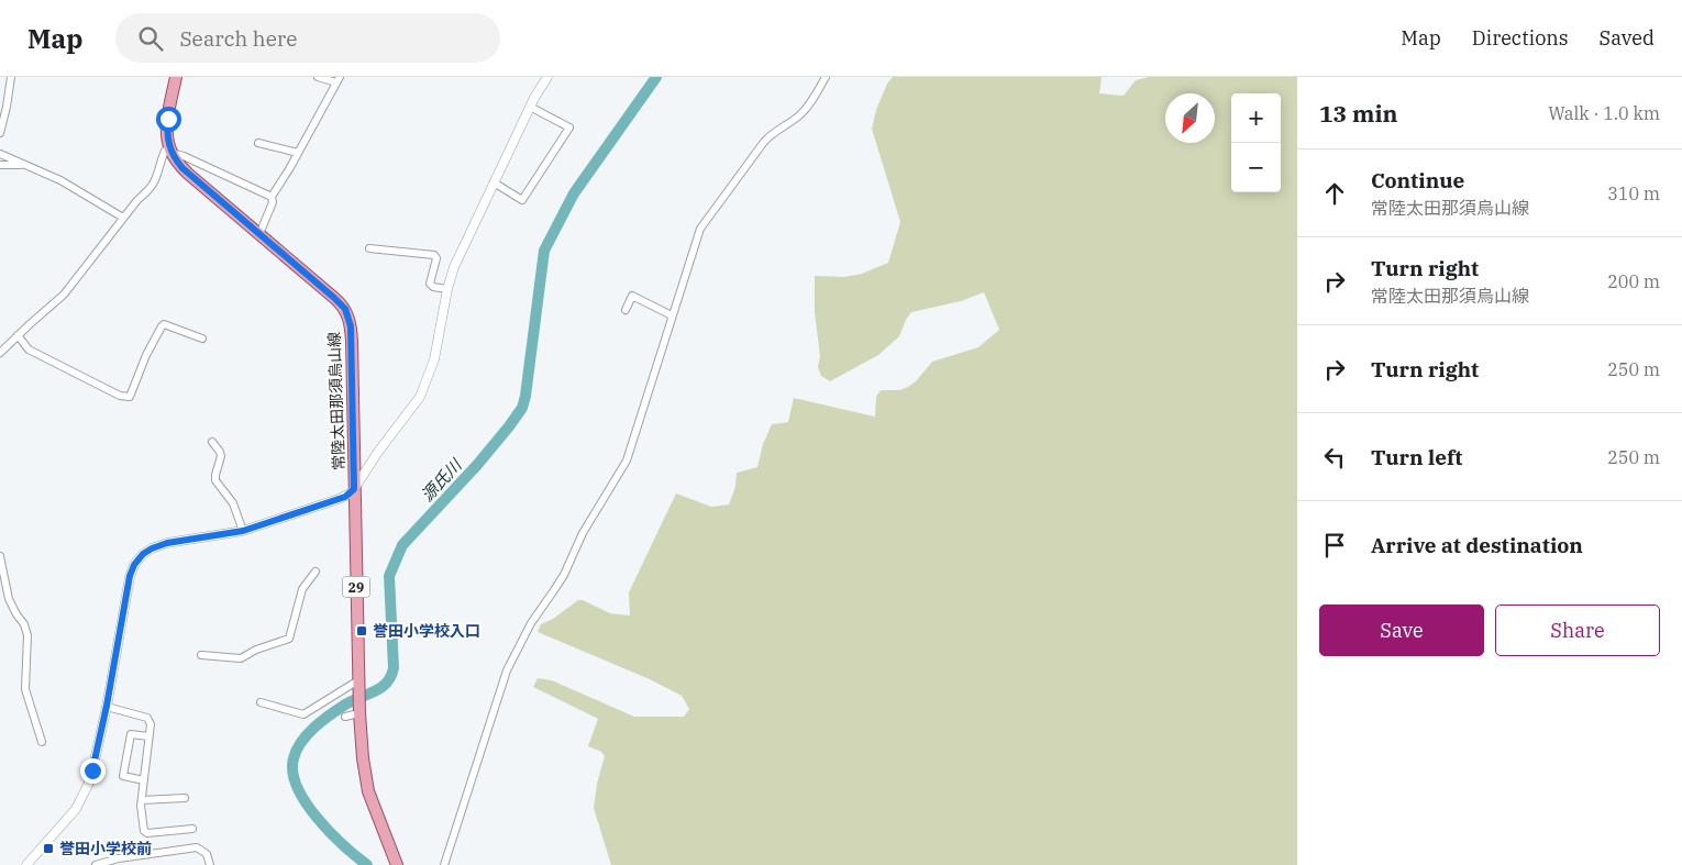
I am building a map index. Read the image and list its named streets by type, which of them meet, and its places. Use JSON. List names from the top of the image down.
{
  "streets": {
    "main road": ["常陸太田那須烏山線", "29"]
  },
  "water": ["源氏川"],
  "places": {
    "transit": ["誉田小学校入口", "誉田小学校前"]
  },
  "north": "bottom left",
  "page": {
    "header": "Map",
    "search": "Search here",
    "nav": ["Map", "Directions", "Saved"],
    "heading": ["13 min", "Walk · 1.0 km"],
    "map_buttons": ["+", "−"],
    "list": [
      ["Continue", "常陸太田那須烏山線", "310 m"],
      ["Turn right", "常陸太田那須烏山線", "200 m"],
      ["Turn right", "250 m"],
      ["Turn left", "250 m"],
      "Arrive at destination"
    ],
    "buttons": ["Save", "Share"]
  }
}
